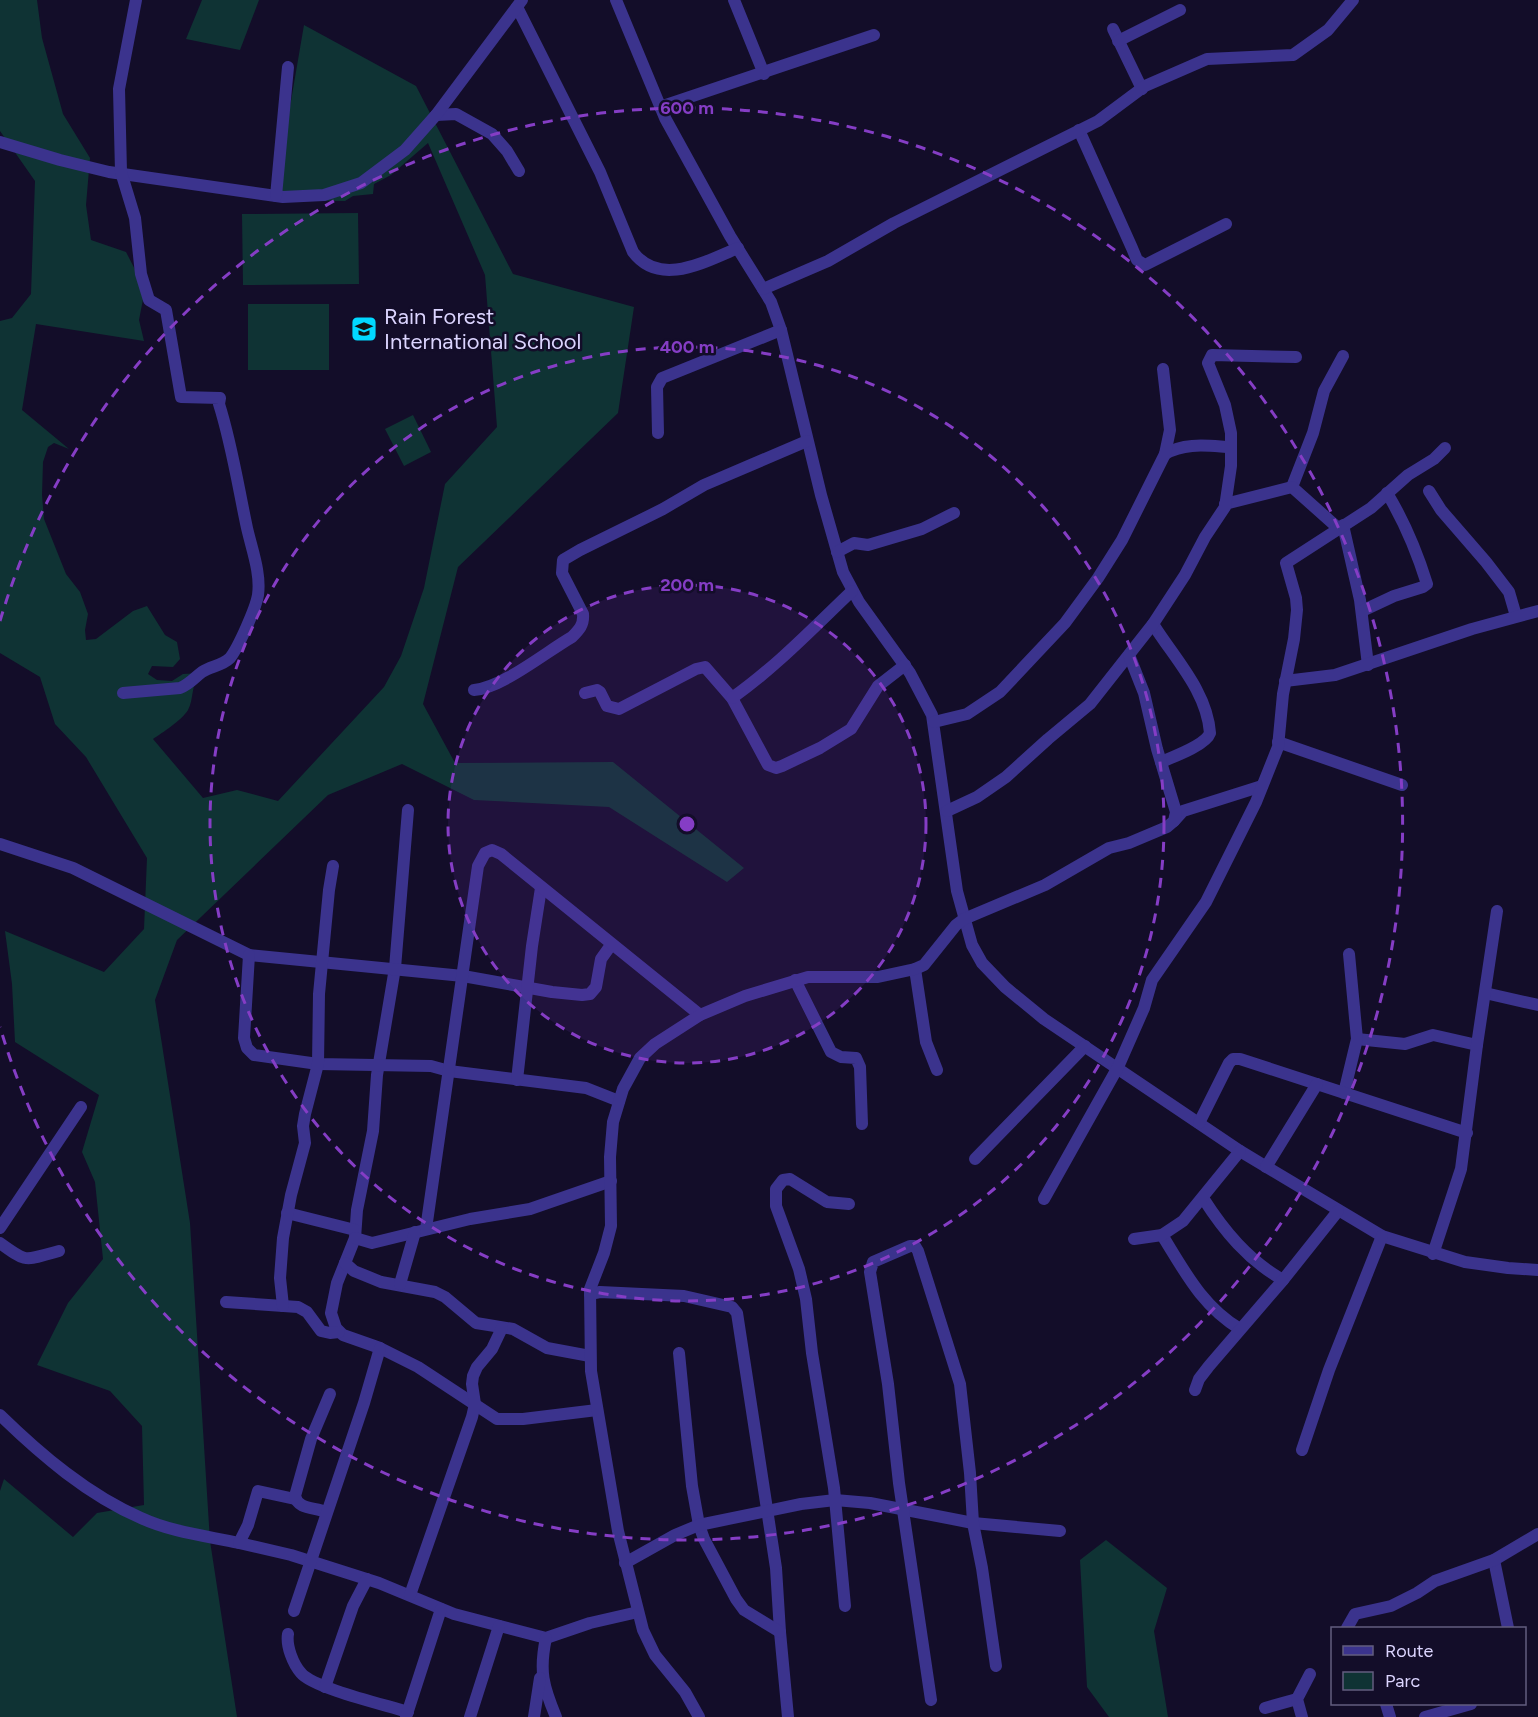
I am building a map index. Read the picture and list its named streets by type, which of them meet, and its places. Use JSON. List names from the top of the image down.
{
  "places": {
    "school or university": ["Rain Forest International School"]
  },
  "legend": ["Route", "Parc"],
  "rings": ["600 m", "400 m", "200 m"]
}
